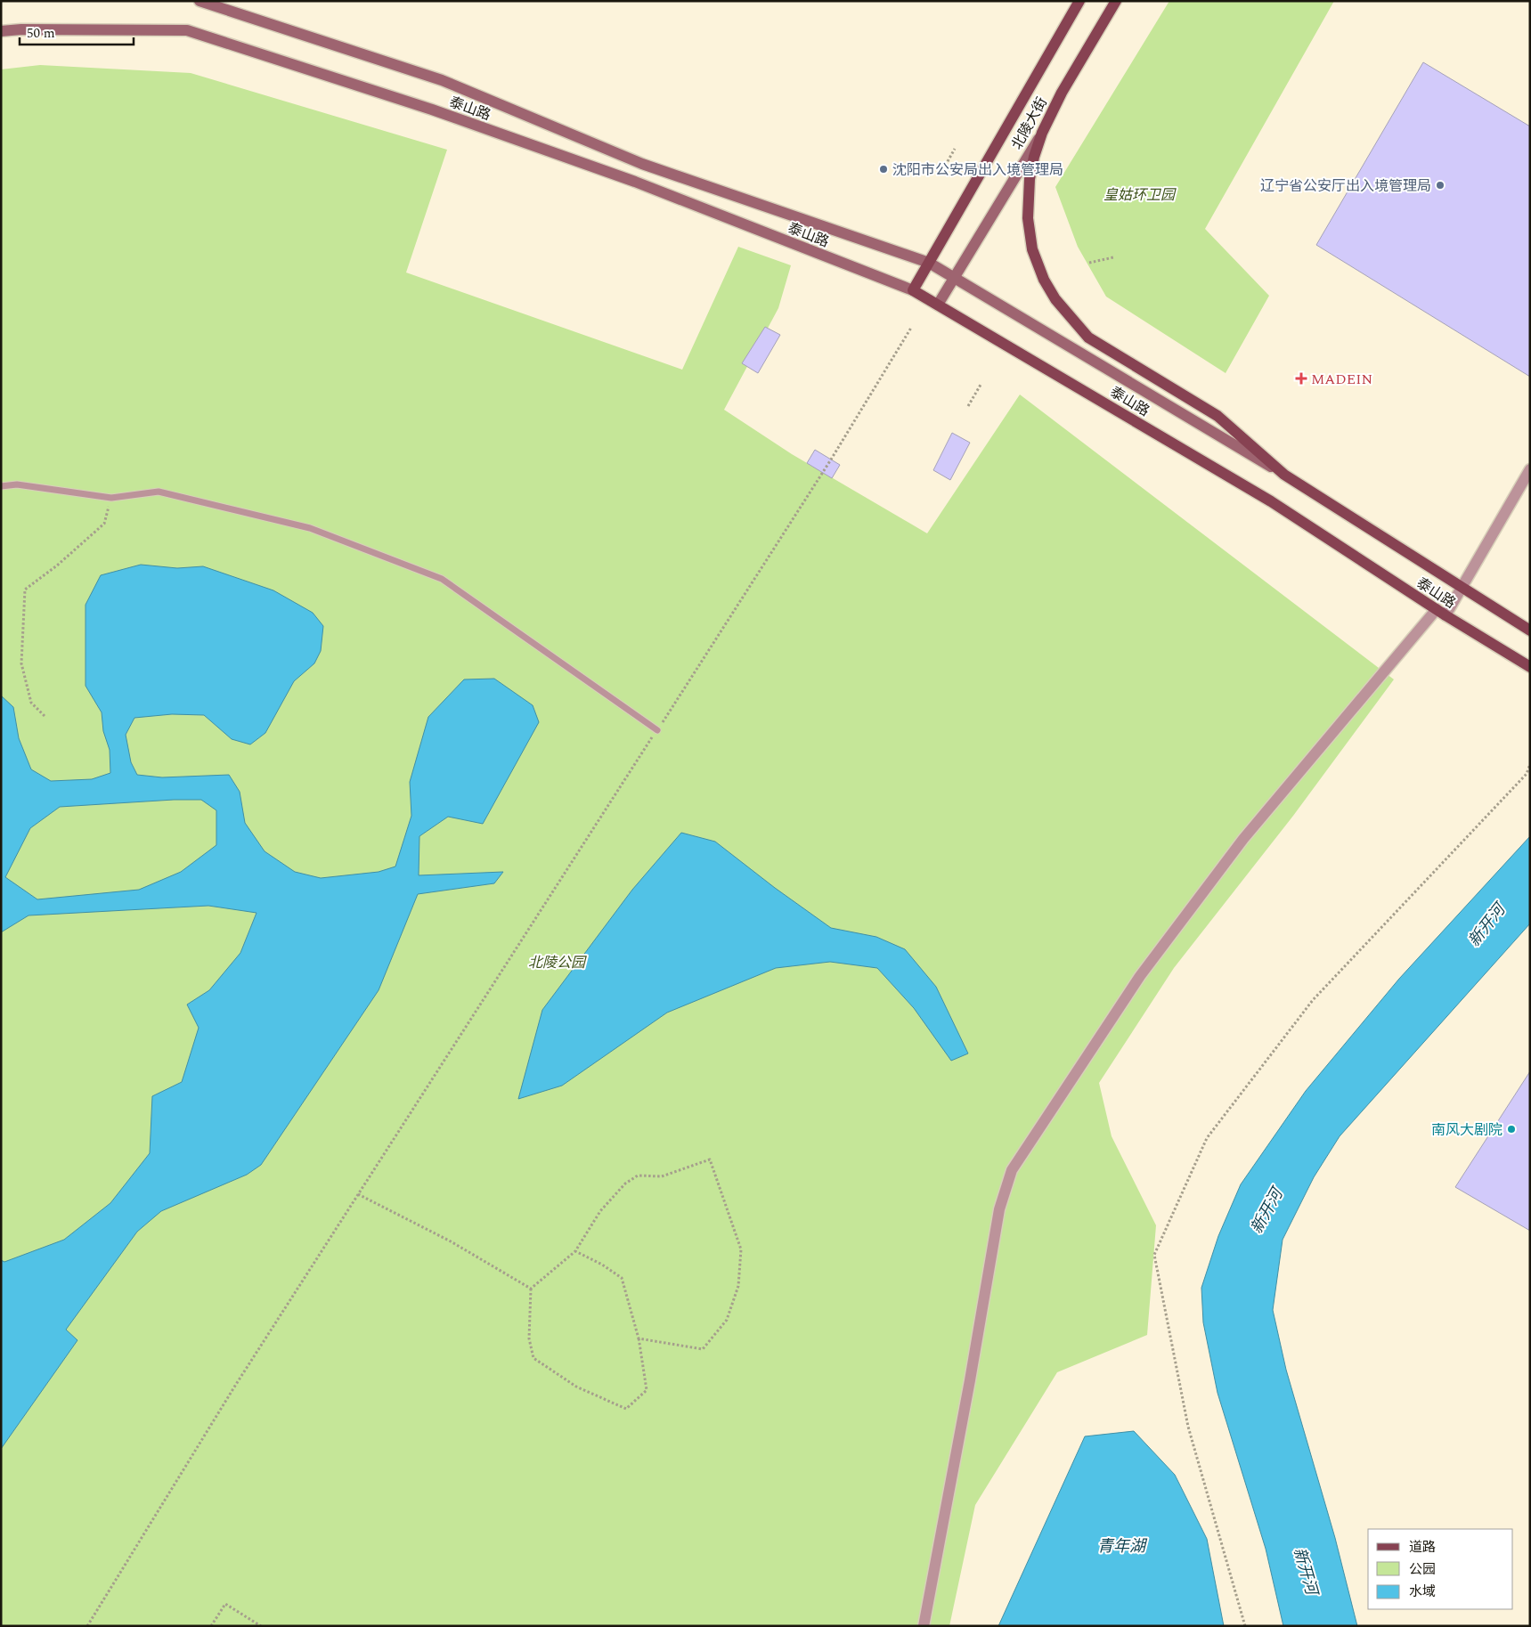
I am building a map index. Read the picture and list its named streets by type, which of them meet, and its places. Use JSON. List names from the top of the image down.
{
  "streets": {
    "main road": ["泰山路", "北陵大街"]
  },
  "crossings": [
    ["泰山路", "北陵大街"]
  ],
  "water": ["新开河", "青年湖"],
  "parks": ["皇姑环卫园", "北陵公园"],
  "places": {
    "other": ["沈阳市公安局出入境管理局", "辽宁省公安厅出入境管理局", "南风大剧院"],
    "health": ["MADEIN"]
  },
  "legend": ["道路", "公园", "水域"],
  "scale_bar": "50 m"
}
